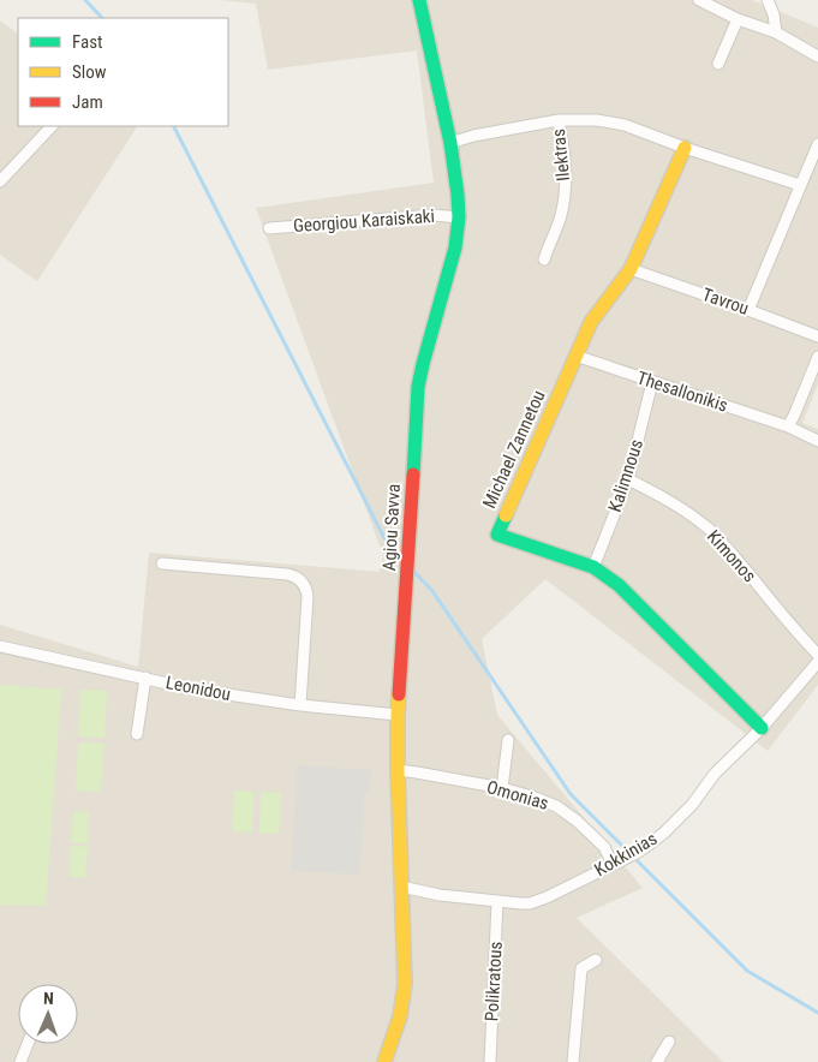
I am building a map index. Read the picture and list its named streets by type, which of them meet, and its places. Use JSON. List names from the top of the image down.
{
  "streets": {
    "street": [
      "Ilektras",
      "Georgiou Karaiskaki",
      "Tavrou",
      "Thesallonikis",
      "Michael Zannetou",
      "Kalimnous",
      "Agiou Savva",
      "Kimonos",
      "Leonidou",
      "Omonias",
      "Kokkinias",
      "Polikratous"
    ]
  },
  "crossings": [
    ["Ilektras", "Agiou Savva"],
    ["Georgiou Karaiskaki", "Agiou Savva"],
    ["Tavrou", "Michael Zannetou"],
    ["Thesallonikis", "Michael Zannetou"],
    ["Thesallonikis", "Kalimnous"],
    ["Michael Zannetou", "Kalimnous"],
    ["Michael Zannetou", "Kokkinias"],
    ["Kalimnous", "Kimonos"],
    ["Agiou Savva", "Leonidou"],
    ["Agiou Savva", "Omonias"],
    ["Agiou Savva", "Kokkinias"],
    ["Omonias", "Kokkinias"],
    ["Kokkinias", "Polikratous"]
  ],
  "legend": ["Fast", "Slow", "Jam"],
  "north": "top"
}
